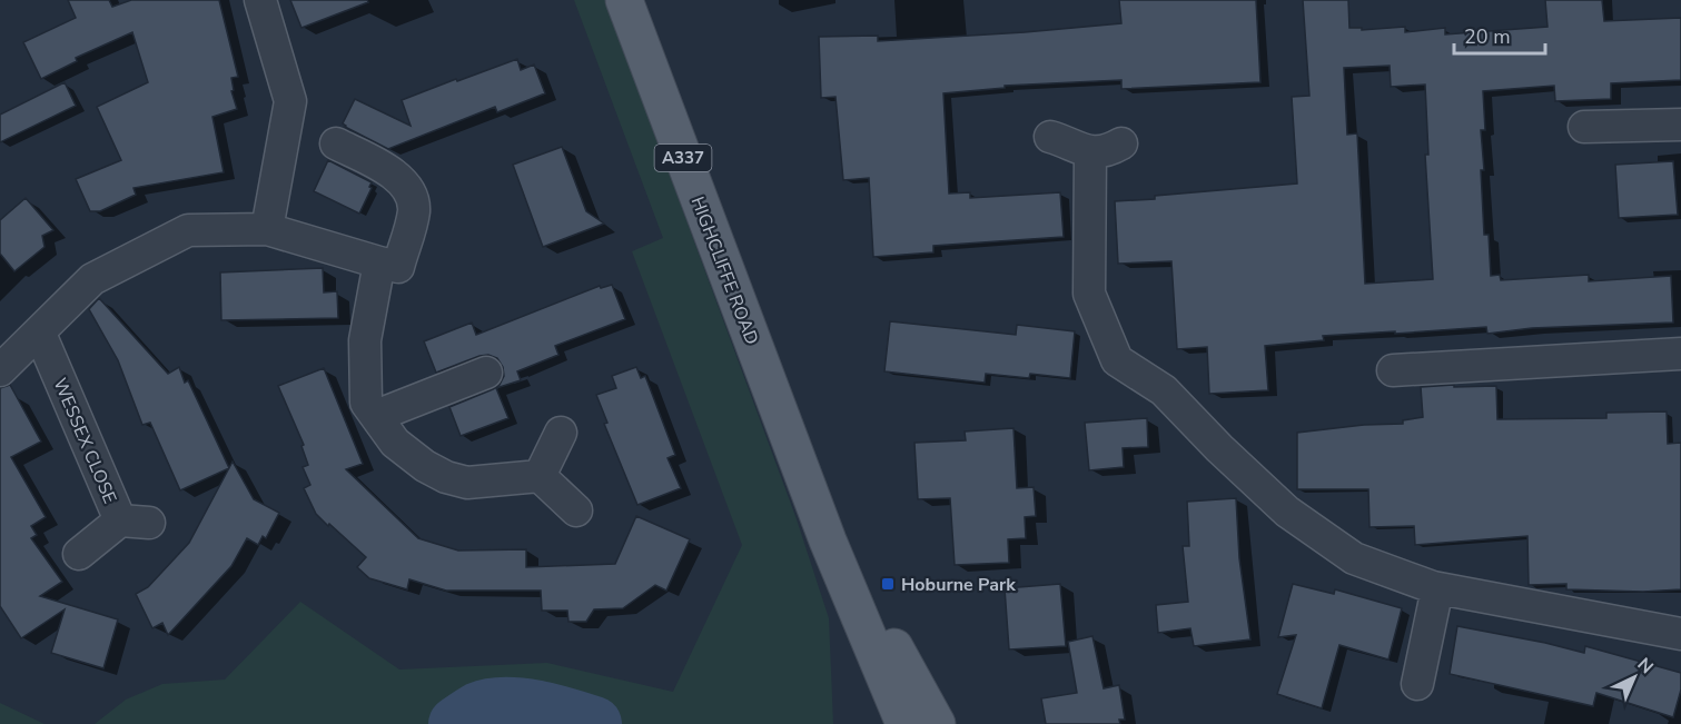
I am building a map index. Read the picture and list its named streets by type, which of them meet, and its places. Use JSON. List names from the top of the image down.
{
  "streets": {
    "main road": ["A337", "HIGHCLIFFE ROAD"],
    "street": ["WESSEX CLOSE"]
  },
  "places": {
    "transit": ["Hoburne Park"]
  },
  "scale_bar": "20 m",
  "north": "top right"
}
